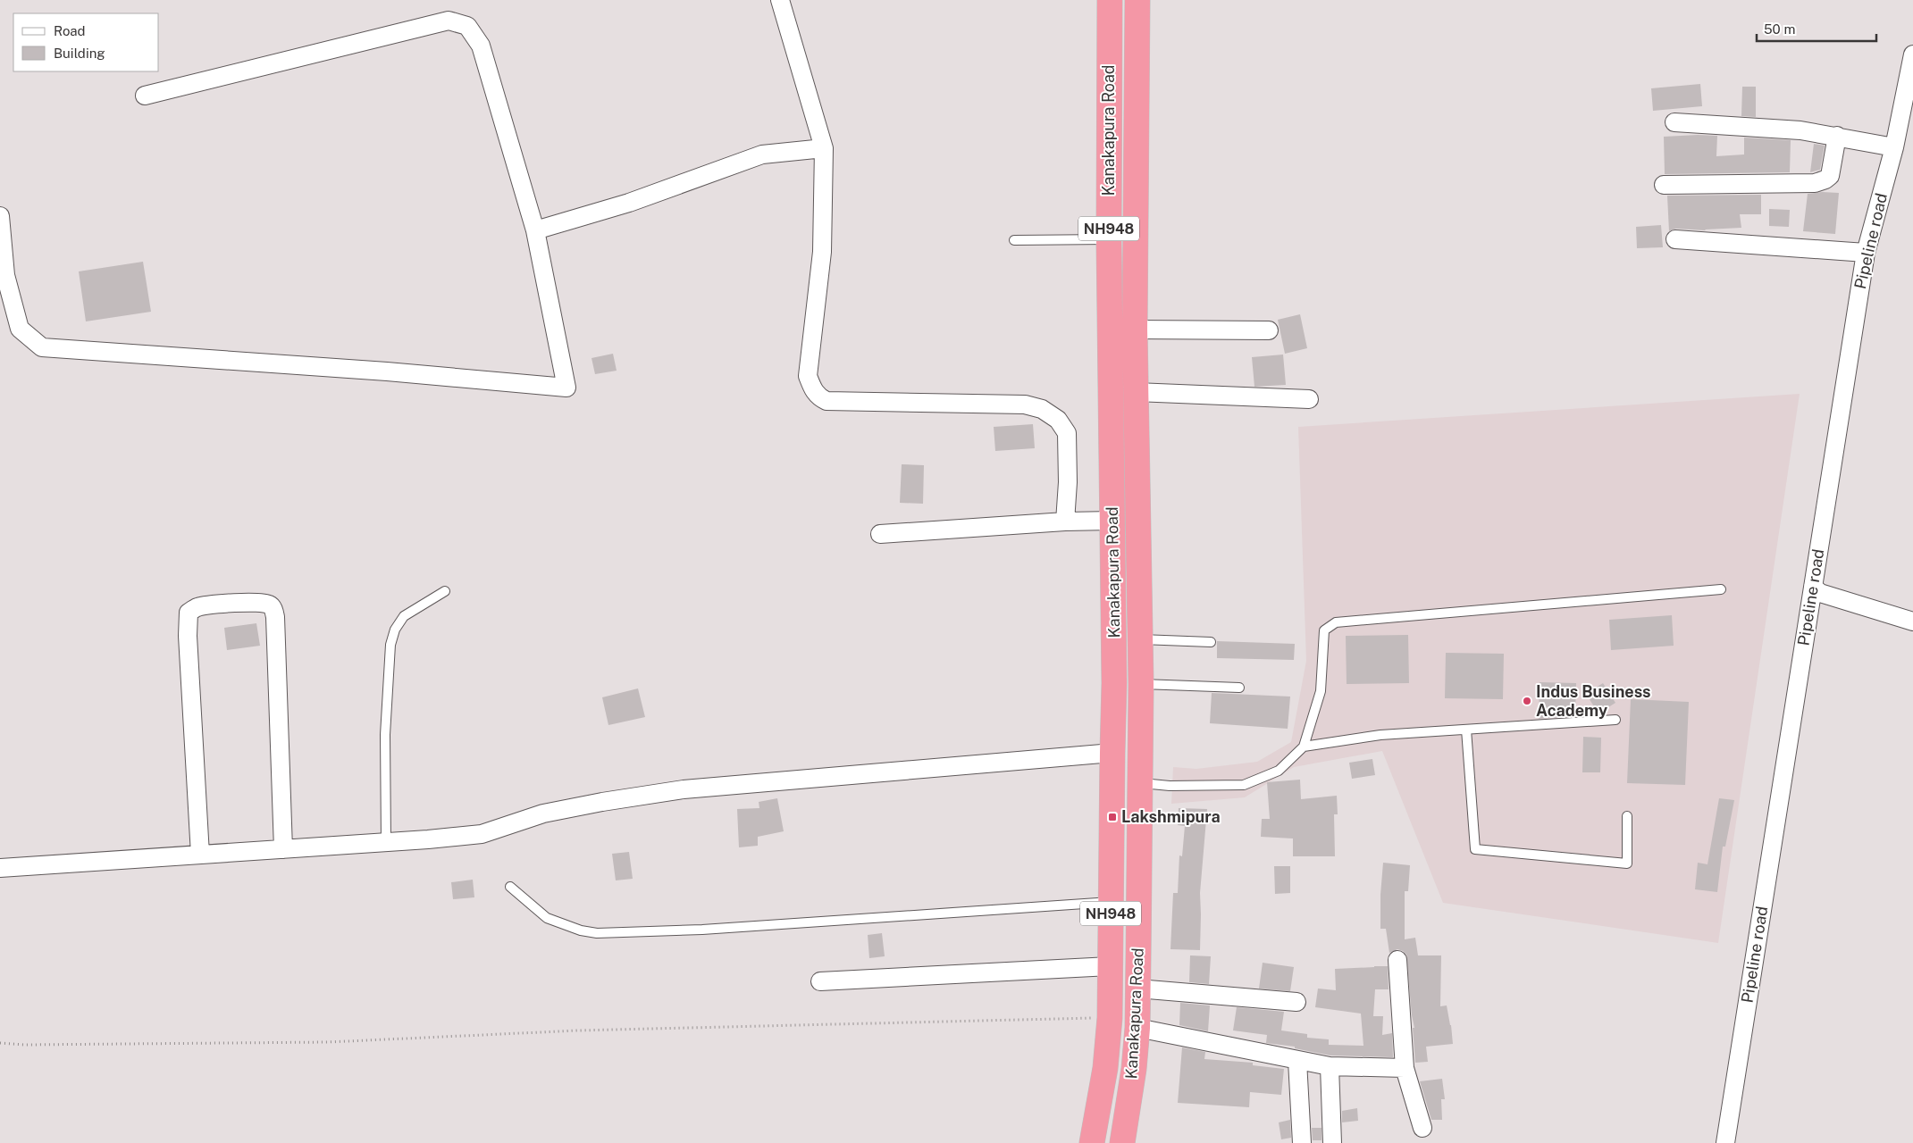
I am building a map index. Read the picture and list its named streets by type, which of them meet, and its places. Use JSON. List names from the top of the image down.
{
  "streets": {
    "highway": ["Kanakapura Road", "NH948"],
    "street": ["Pipeline road"]
  },
  "places": {
    "other": ["Indus Business Academy"],
    "transit": ["Lakshmipura"]
  },
  "legend": ["Road", "Building"],
  "scale_bar": "50 m"
}
